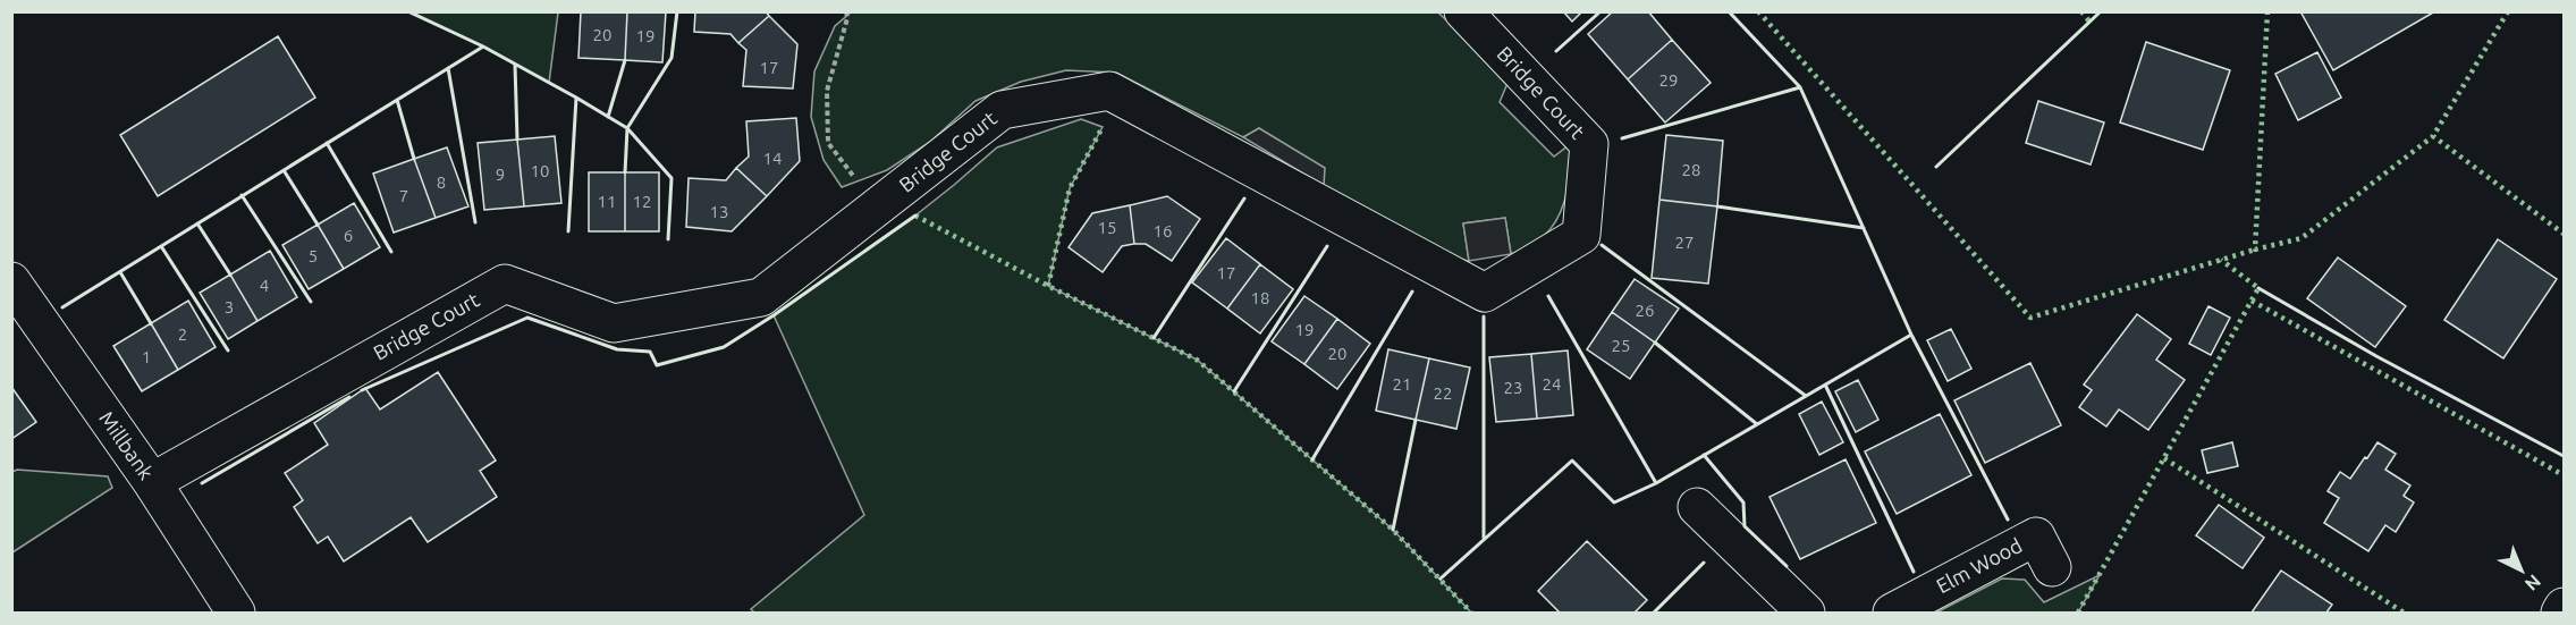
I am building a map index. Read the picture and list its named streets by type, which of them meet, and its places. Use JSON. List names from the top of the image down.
{
  "streets": {
    "street": ["Bridge Court", "Millbank", "Elm Wood"]
  },
  "crossings": [
    ["Bridge Court", "Millbank"]
  ],
  "house_numbers": [
    "20",
    "19",
    "17",
    "29",
    "14",
    "28",
    "10",
    "9",
    "8",
    "7",
    "11",
    "12",
    "13",
    "15",
    "16",
    "6",
    "27",
    "5",
    "17",
    "4",
    "18",
    "3",
    "26",
    "19",
    "2",
    "25",
    "20",
    "1",
    "21",
    "24",
    "23",
    "22"
  ],
  "north": "bottom right"
}
